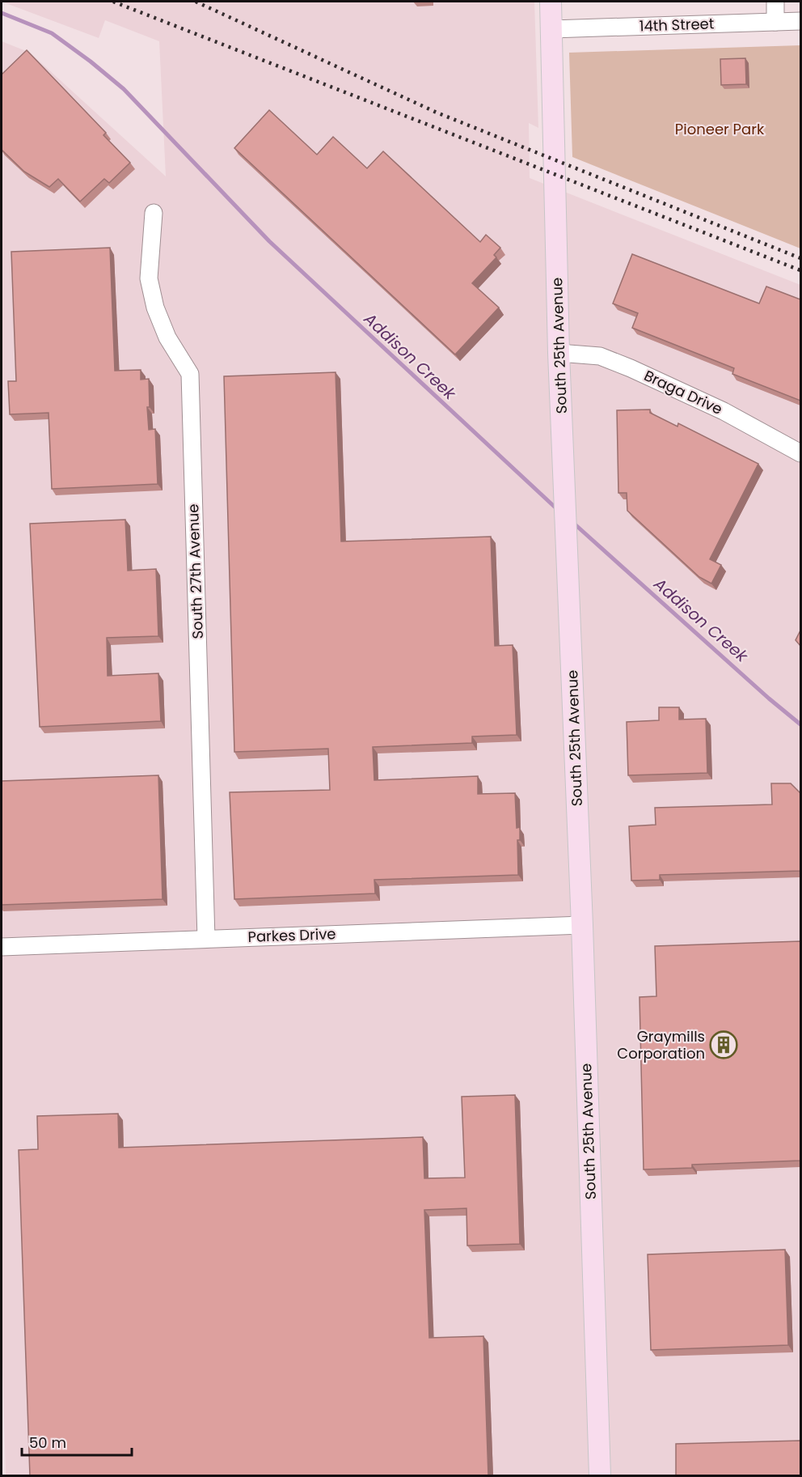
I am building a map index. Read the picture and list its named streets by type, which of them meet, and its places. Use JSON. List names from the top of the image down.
{
  "streets": {
    "main road": ["South 25th Avenue"],
    "street": [
      "14th Street",
      "Braga Drive",
      "South 27th Avenue",
      "Parkes Drive"
    ]
  },
  "crossings": [
    ["14th Street", "South 25th Avenue"],
    ["South 25th Avenue", "Braga Drive"],
    ["South 25th Avenue", "Parkes Drive"],
    ["South 27th Avenue", "Parkes Drive"]
  ],
  "water": ["Addison Creek"],
  "parks": ["Pioneer Park"],
  "places": {
    "building": ["Graymills Corporation"]
  },
  "scale_bar": "50 m"
}
